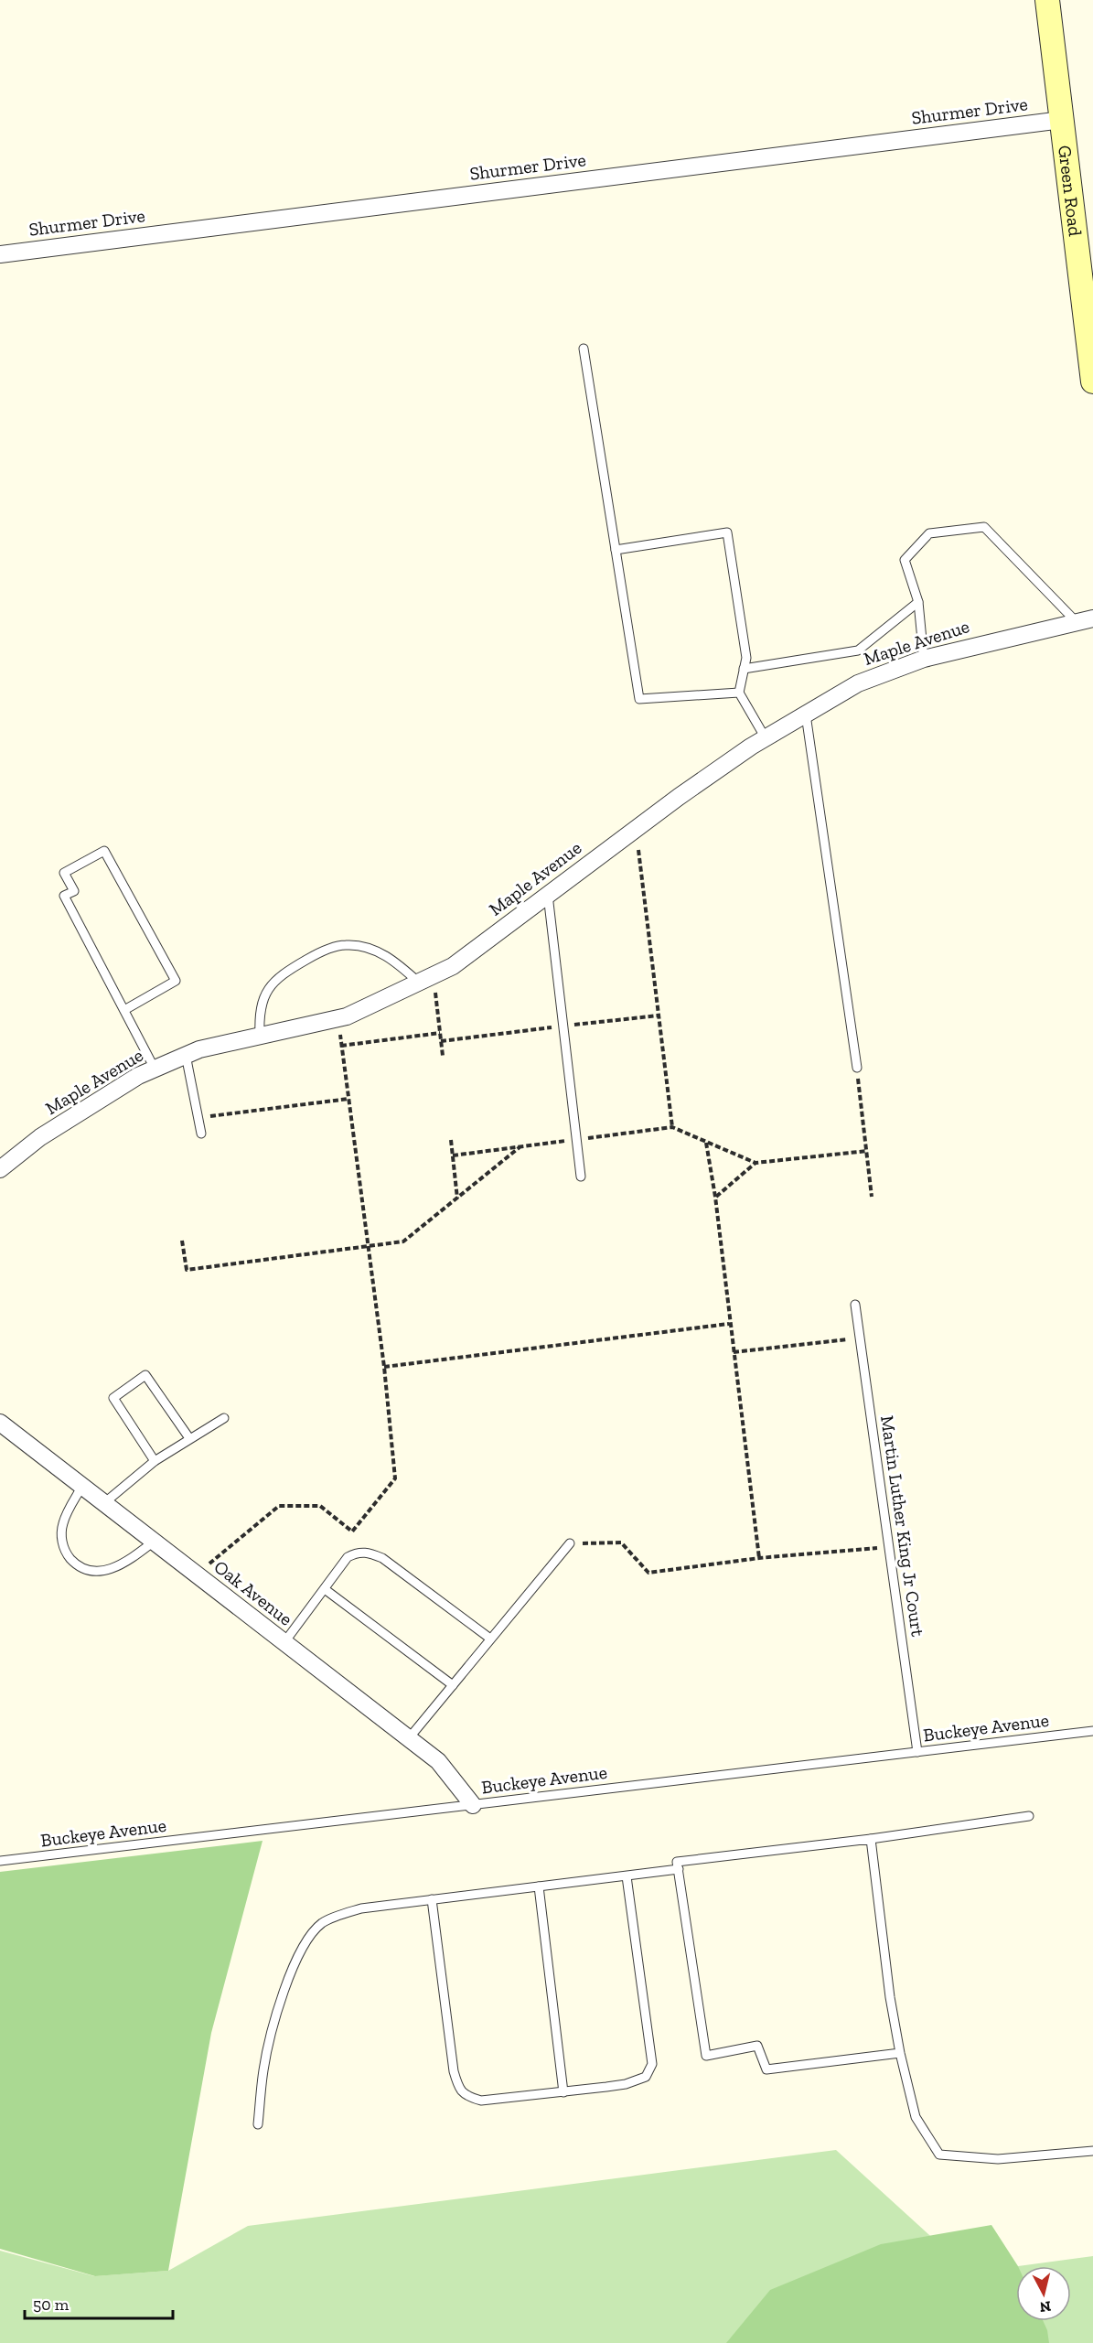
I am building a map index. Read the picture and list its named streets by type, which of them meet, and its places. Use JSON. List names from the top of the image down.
{
  "streets": {
    "main road": ["Green Road"],
    "street": ["Shurmer Drive", "Maple Avenue", "Oak Avenue"],
    "lane": ["Martin Luther King Jr Court", "Buckeye Avenue"]
  },
  "crossings": [
    ["Shurmer Drive", "Green Road"],
    ["Martin Luther King Jr Court", "Buckeye Avenue"],
    ["Oak Avenue", "Buckeye Avenue"]
  ],
  "scale_bar": "50 m",
  "north": "bottom"
}
